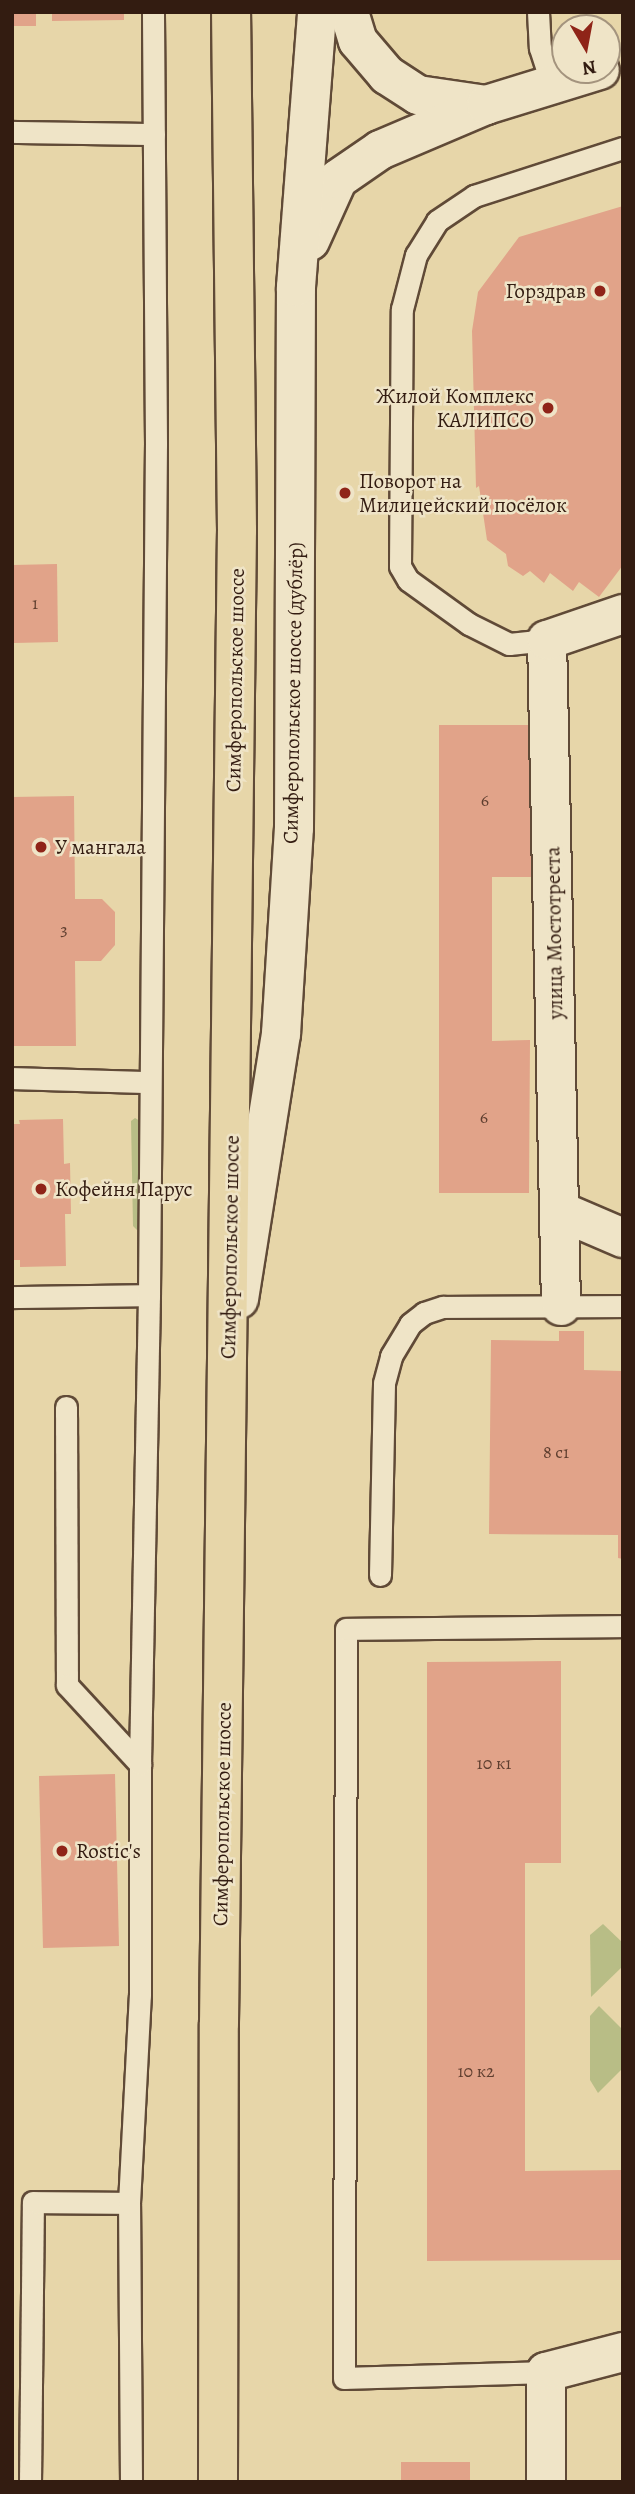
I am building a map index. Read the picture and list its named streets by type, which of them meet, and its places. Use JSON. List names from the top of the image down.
{
  "streets": {
    "main road": ["Симферопольское шоссе", "Симферопольское шоссе (дублёр)", "улица Мостотреста"]
  },
  "crossings": [
    ["Симферопольское шоссе", "Симферопольское шоссе (дублёр)"]
  ],
  "places": [
    "Горздрав",
    "Жилой Комплекс КАЛИПСО",
    "Поворот на Милицейский посёлок",
    "У мангала",
    "Кофейня Парус",
    "Rostic's"
  ],
  "house_numbers": [
    "1",
    "6",
    "3",
    "6",
    "8 с1",
    "10 к1",
    "10 к2"
  ],
  "north": "bottom"
}
